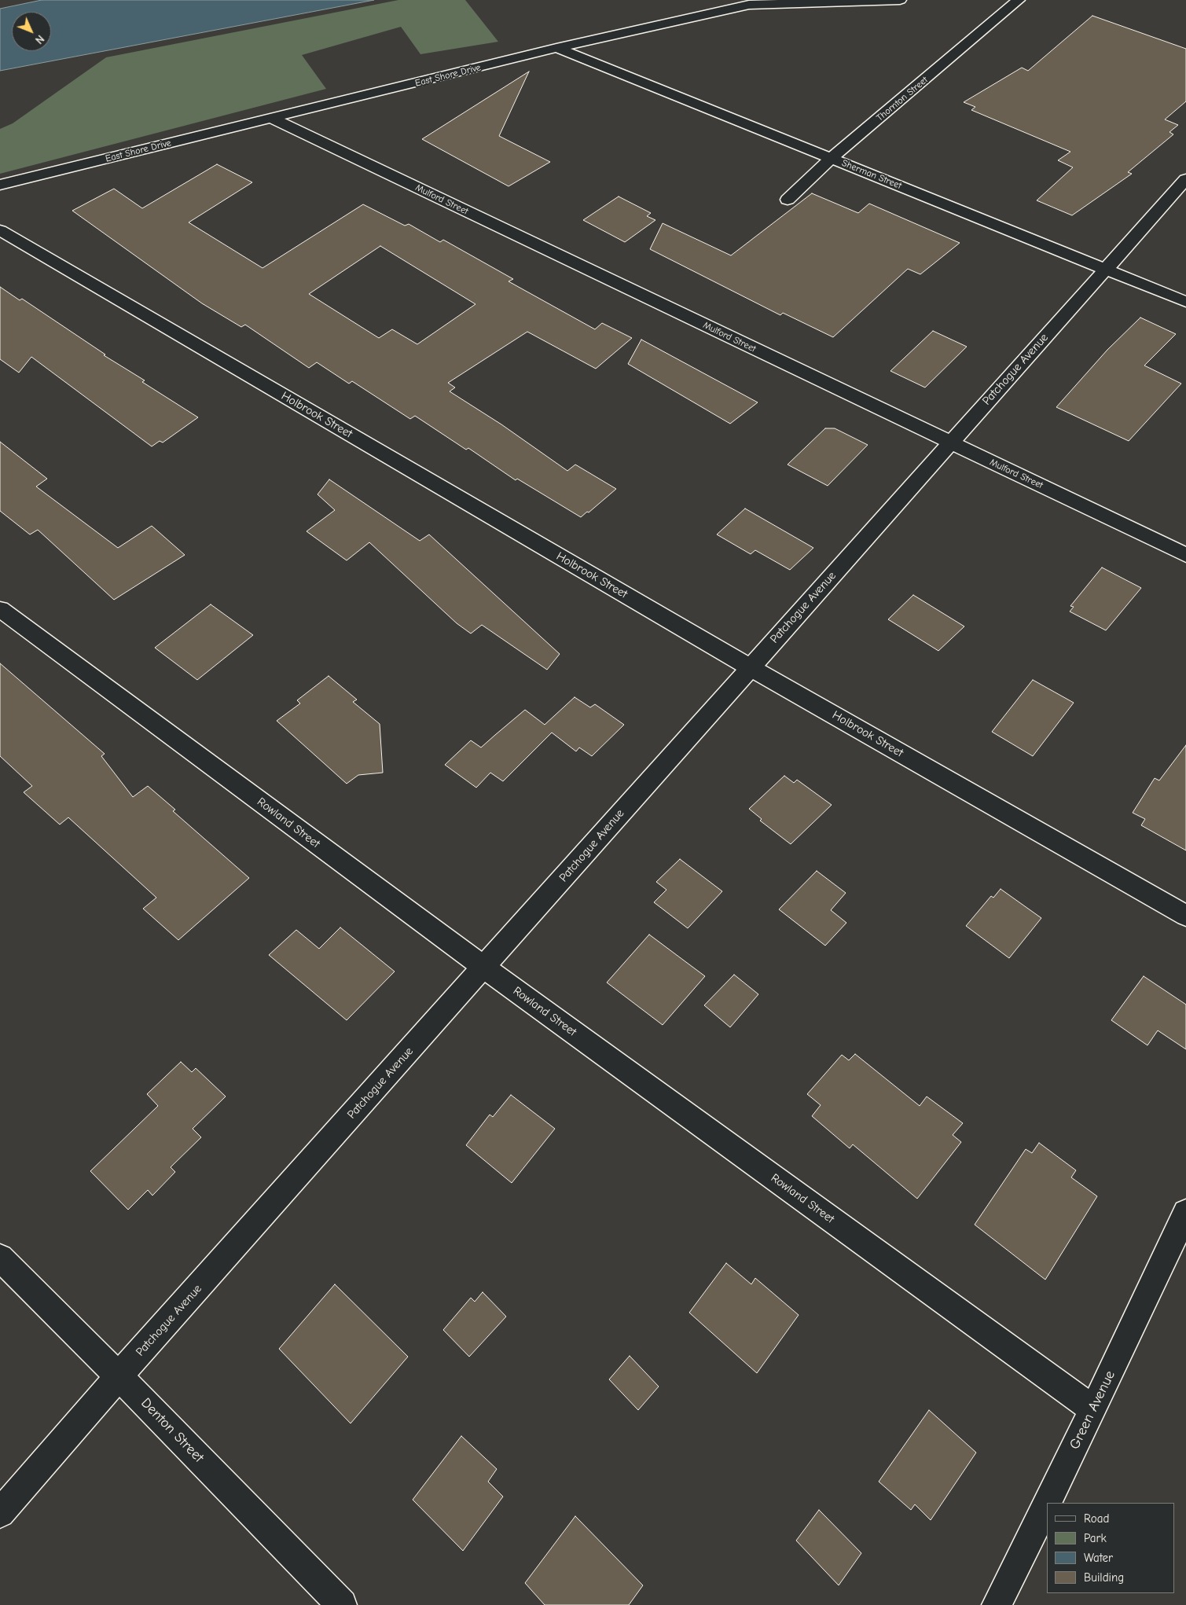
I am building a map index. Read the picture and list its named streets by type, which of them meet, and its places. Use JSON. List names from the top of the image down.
{
  "streets": {
    "street": [
      "East Shore Drive",
      "Thornton Street",
      "Sherman Street",
      "Mulford Street",
      "Patchogue Avenue",
      "Holbrook Street",
      "Rowland Street",
      "Green Avenue",
      "Denton Street"
    ]
  },
  "crossings": [
    ["East Shore Drive", "Sherman Street"],
    ["East Shore Drive", "Mulford Street"],
    ["Thornton Street", "Sherman Street"],
    ["Sherman Street", "Patchogue Avenue"],
    ["Mulford Street", "Patchogue Avenue"],
    ["Patchogue Avenue", "Holbrook Street"],
    ["Patchogue Avenue", "Rowland Street"],
    ["Patchogue Avenue", "Denton Street"],
    ["Rowland Street", "Green Avenue"]
  ],
  "legend": [
    "Road",
    "Park",
    "Water",
    "Building"
  ],
  "north": "bottom right"
}
